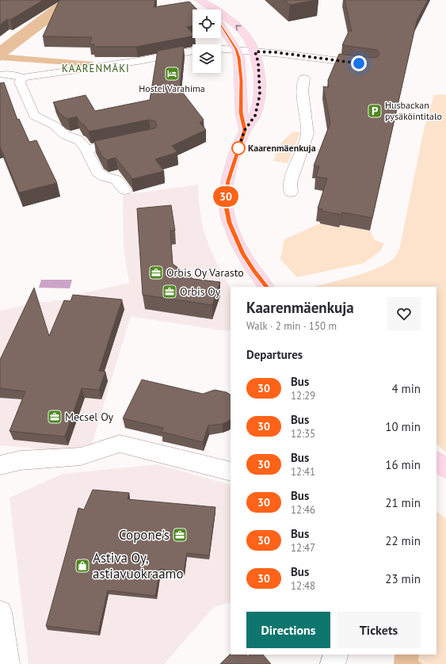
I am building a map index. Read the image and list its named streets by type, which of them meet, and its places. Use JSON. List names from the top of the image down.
{
  "districts": ["KAARENMÄKI"],
  "places": {
    "hotel": ["Hostel Varahima"],
    "parking": ["Husbackan pysäköintitalo"],
    "other": ["Kaarenmäenkuja"],
    "office": [
      "Orbis Oy Varasto",
      "Orbis Oy",
      "Mecsel Oy",
      "Copone's"
    ],
    "shop": ["Astiva Oy, astiavuokraamo"]
  },
  "lines": ["bus line 30"],
  "page": {
    "on_map": "30",
    "heading": [
      ["Kaarenmäenkuja", "Walk · 2 min · 150 m"],
      "Departures"
    ],
    "list": [
      {
        "mark": "30",
        "name": "Bus",
        "note": "12:29",
        "value": "4 min"
      },
      {
        "mark": "30",
        "name": "Bus",
        "note": "12:35",
        "value": "10 min"
      },
      {
        "mark": "30",
        "name": "Bus",
        "note": "12:41",
        "value": "16 min"
      },
      {
        "mark": "30",
        "name": "Bus",
        "note": "12:46",
        "value": "21 min"
      },
      {
        "mark": "30",
        "name": "Bus",
        "note": "12:47",
        "value": "22 min"
      },
      {
        "mark": "30",
        "name": "Bus",
        "note": "12:48",
        "value": "23 min"
      }
    ],
    "buttons": ["Directions", "Tickets"]
  }
}
